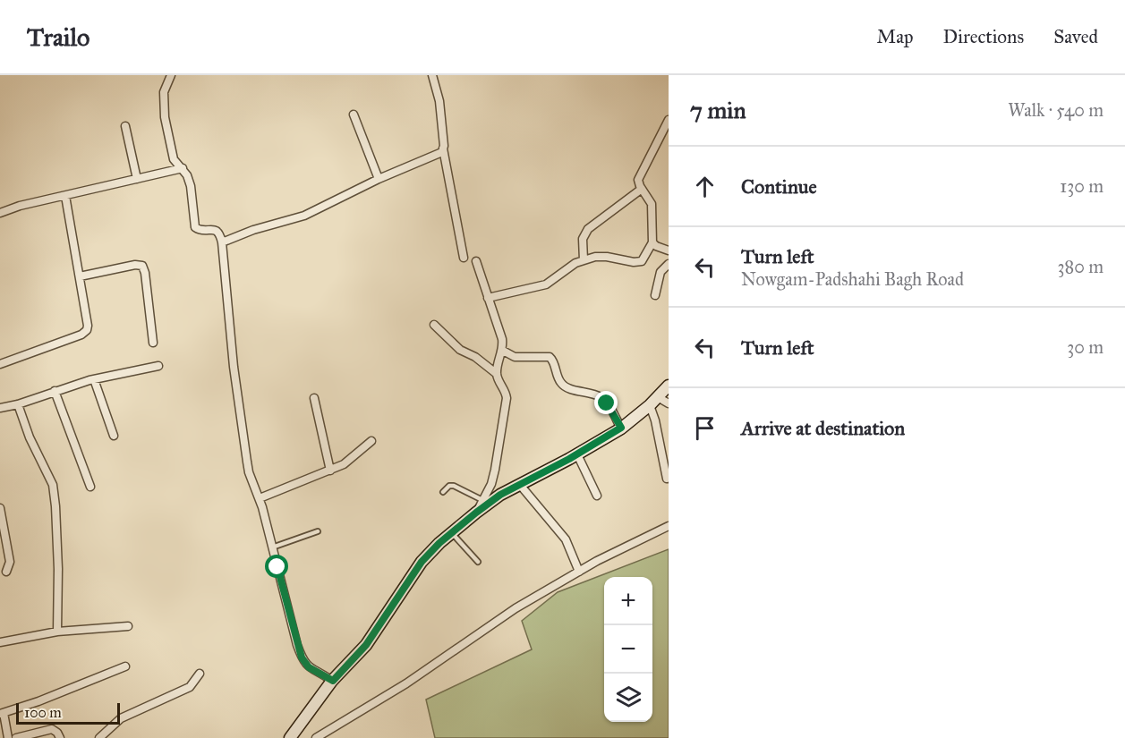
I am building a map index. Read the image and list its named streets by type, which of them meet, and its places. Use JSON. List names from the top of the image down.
{
  "scale_bar": "100 m",
  "page": {
    "header": "Trailo",
    "nav": ["Map", "Directions", "Saved"],
    "heading": ["7 min", "Walk · 540 m"],
    "list": [
      ["Continue", "130 m"],
      ["Turn left", "Nowgam-Padshahi Bagh Road", "380 m"],
      ["Turn left", "30 m"],
      "Arrive at destination"
    ],
    "map_buttons": ["+", "−"],
    "scale": "100 m"
  }
}
